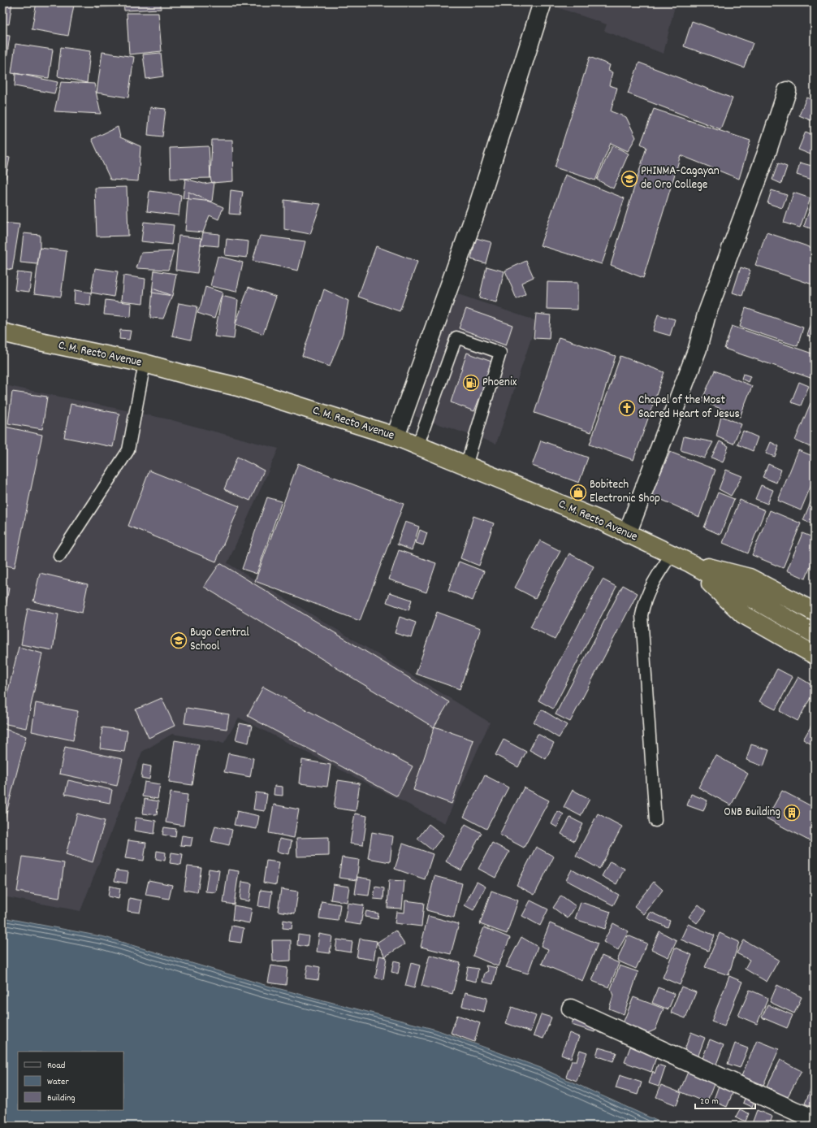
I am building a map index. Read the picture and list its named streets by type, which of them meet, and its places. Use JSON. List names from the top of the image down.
{
  "streets": {
    "highway": ["C. M. Recto Avenue"]
  },
  "places": {
    "school or university": ["PHINMA-Cagayan de Oro College", "Bugo Central School"],
    "fuel station": ["Phoenix"],
    "church": ["Chapel of the Most Sacred Heart of Jesus"],
    "shop": ["Bobitech Electronic Shop"],
    "building": ["ONB Building"]
  },
  "legend": ["Road", "Water", "Building"],
  "scale_bar": "20 m"
}
